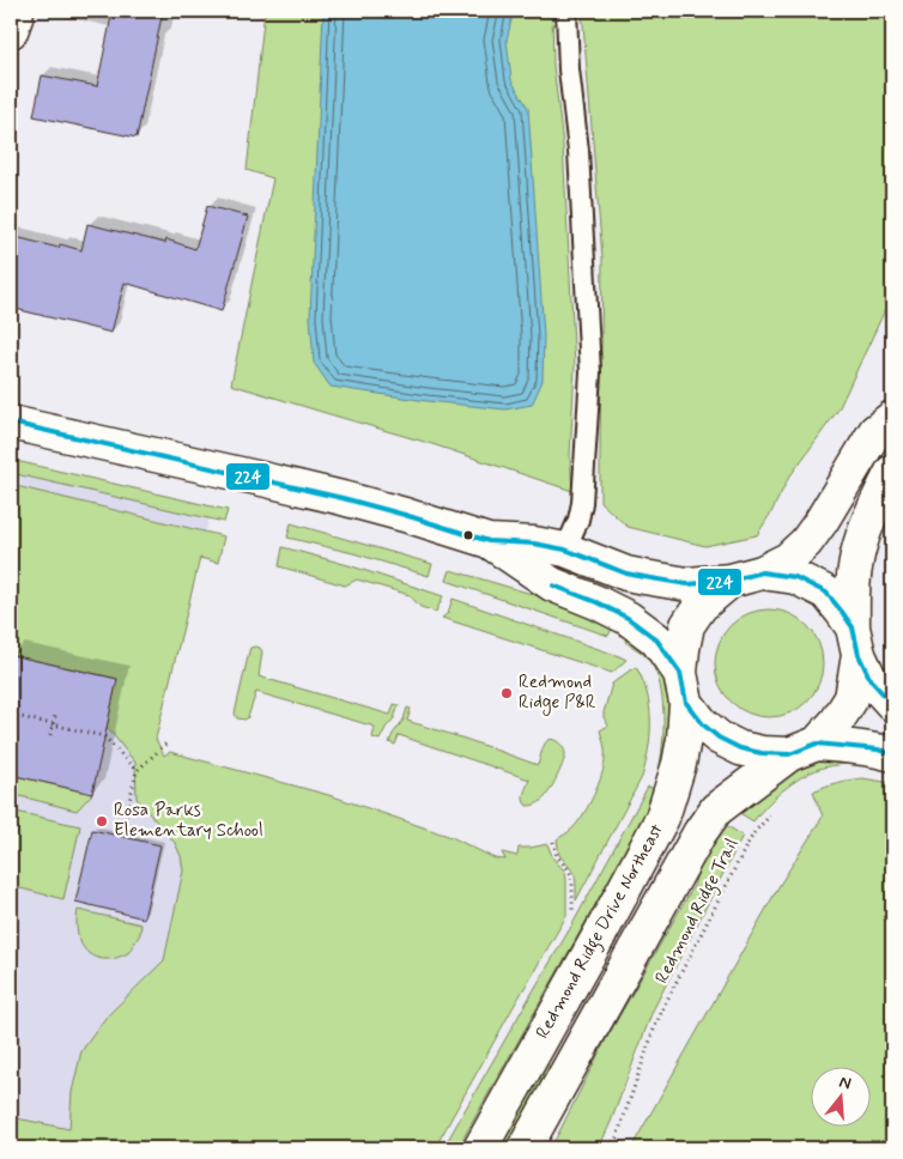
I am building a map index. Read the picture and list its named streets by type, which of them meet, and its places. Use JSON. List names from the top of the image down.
{
  "streets": {
    "street": ["Redmond Ridge Drive Northeast"],
    "path": ["Redmond Ridge Trail"]
  },
  "places": ["Redmond Ridge P&R", "Rosa Parks Elementary School"],
  "lines": ["transit line 224"],
  "north": "top"
}
